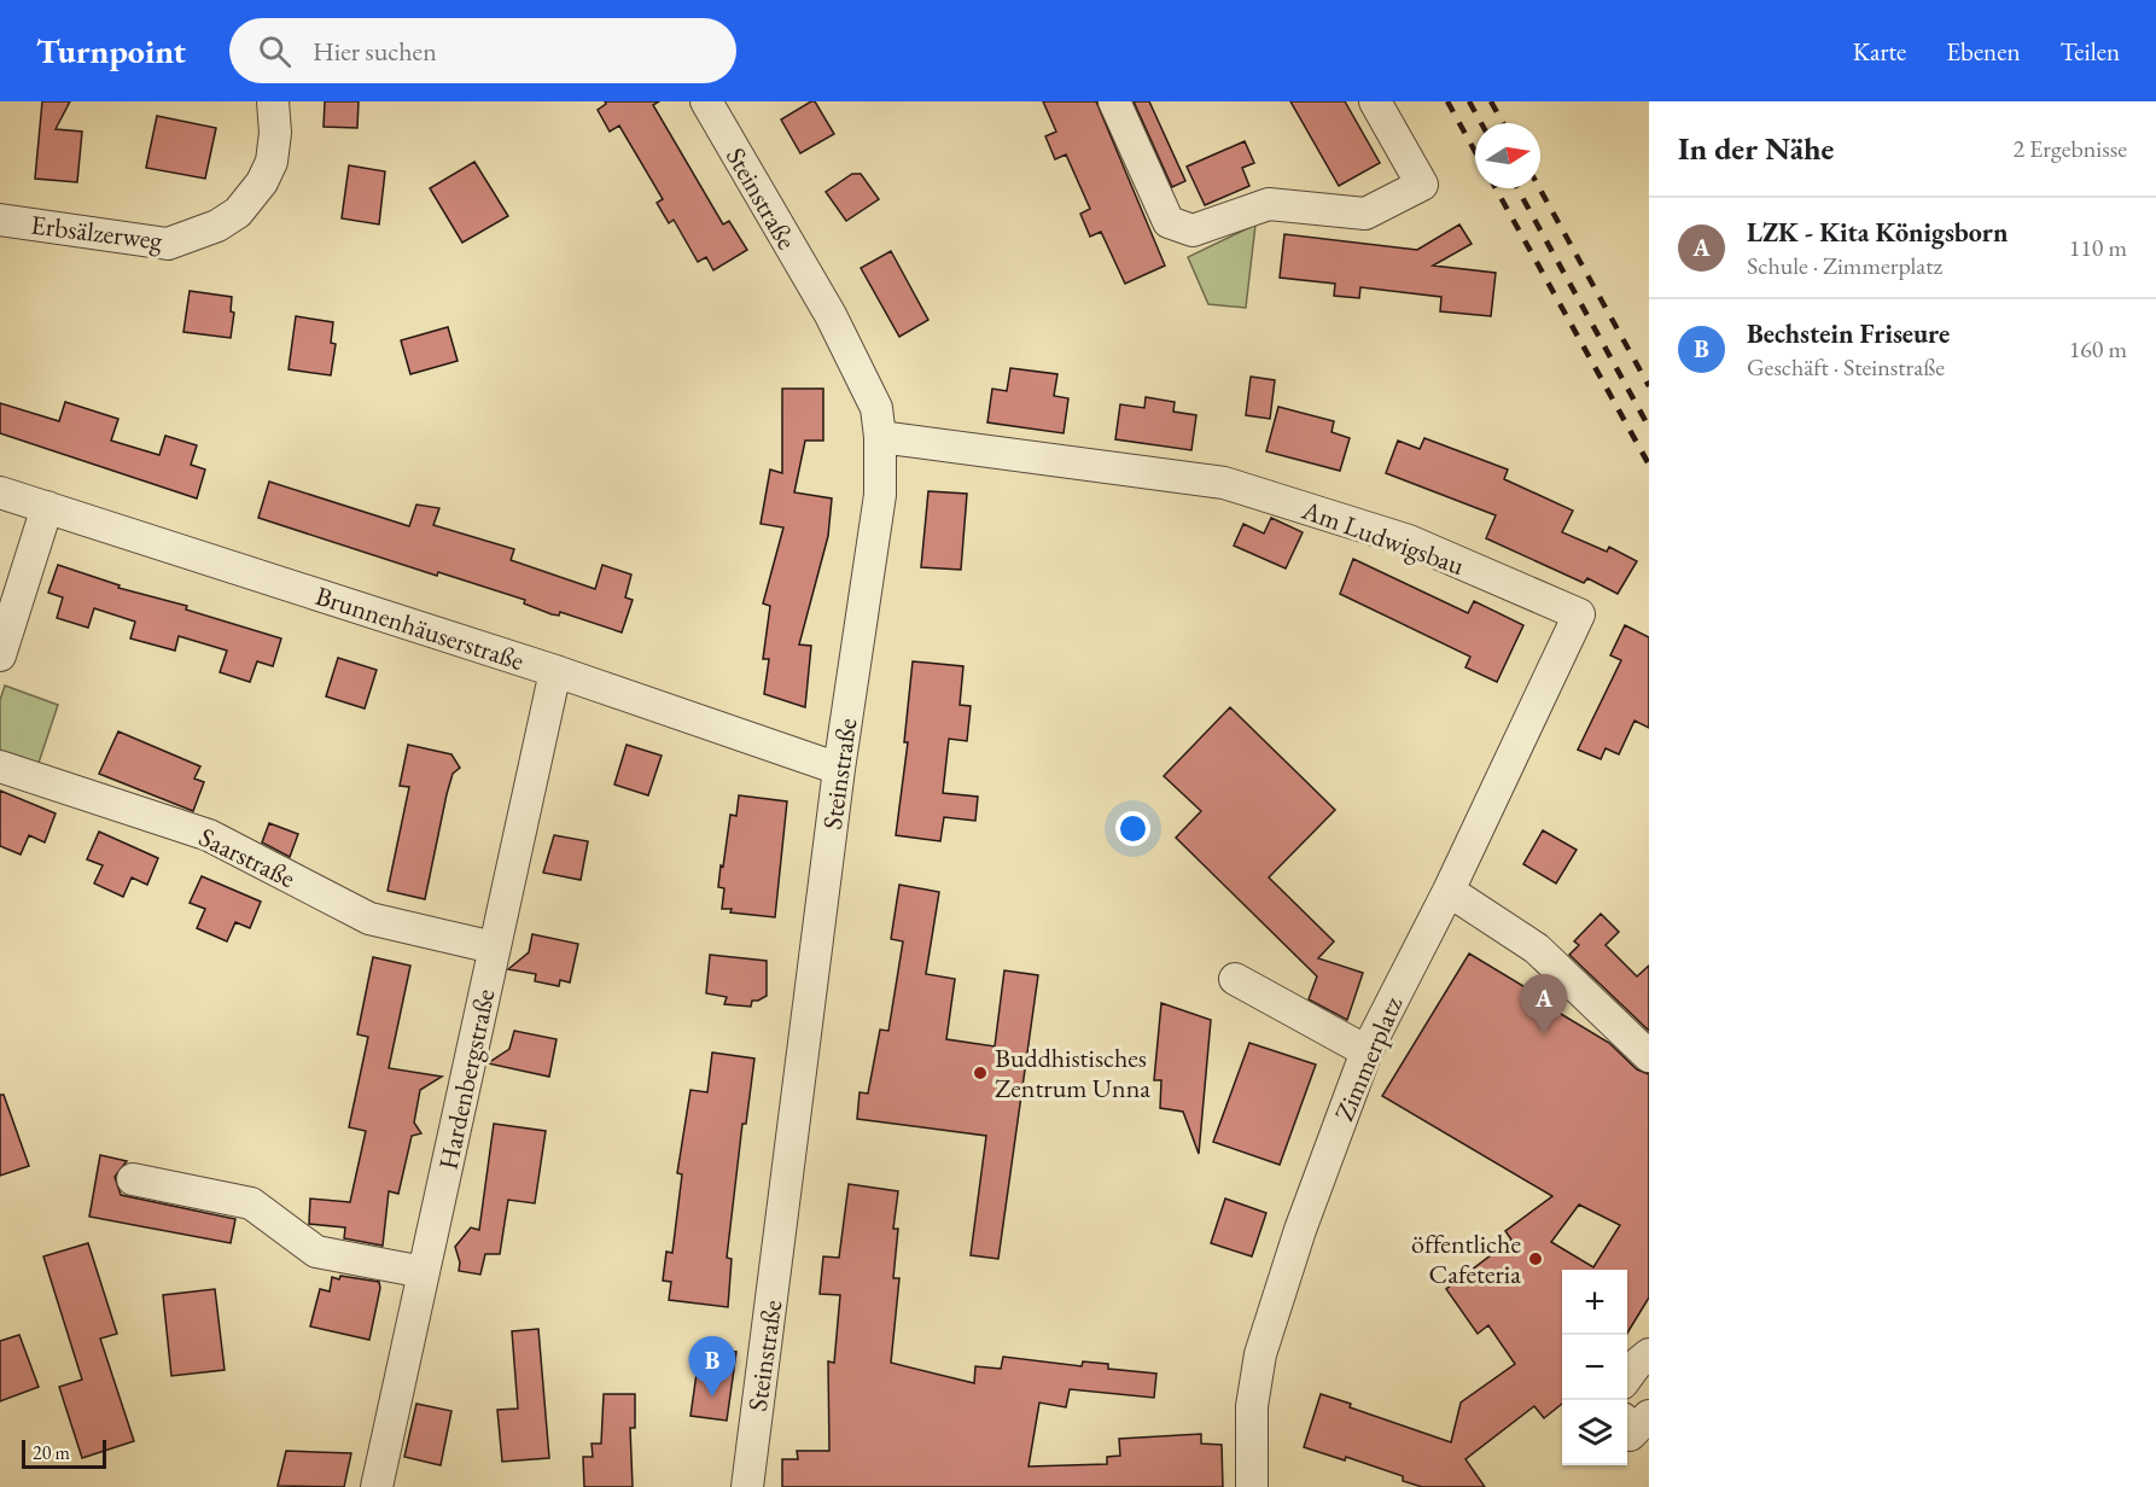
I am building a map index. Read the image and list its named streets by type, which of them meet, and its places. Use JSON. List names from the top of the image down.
{
  "streets": {
    "street": [
      "Steinstraße",
      "Erbsälzerweg",
      "Am Ludwigsbau",
      "Brunnenhäuserstraße",
      "Saarstraße",
      "Zimmerplatz",
      "Hardenbergstraße"
    ]
  },
  "crossings": [
    ["Steinstraße", "Am Ludwigsbau"],
    ["Steinstraße", "Brunnenhäuserstraße"],
    ["Am Ludwigsbau", "Zimmerplatz"],
    ["Brunnenhäuserstraße", "Hardenbergstraße"],
    ["Saarstraße", "Hardenbergstraße"]
  ],
  "places": ["Buddhistisches Zentrum Unna", "öffentliche Cafeteria"],
  "scale_bar": "20 m",
  "north": "right",
  "page": {
    "header": "Turnpoint",
    "search": "Hier suchen",
    "nav": ["Karte", "Ebenen", "Teilen"],
    "heading": ["In der Nähe", "2 Ergebnisse"],
    "list": [
      {
        "mark": "A",
        "name": "LZK - Kita Königsborn",
        "note": "Schule · Zimmerplatz",
        "value": "110 m"
      },
      {
        "mark": "B",
        "name": "Bechstein Friseure",
        "note": "Geschäft · Steinstraße",
        "value": "160 m"
      }
    ],
    "pins": ["A", "B"],
    "map_buttons": ["+", "−"],
    "scale": "20 m"
  }
}
